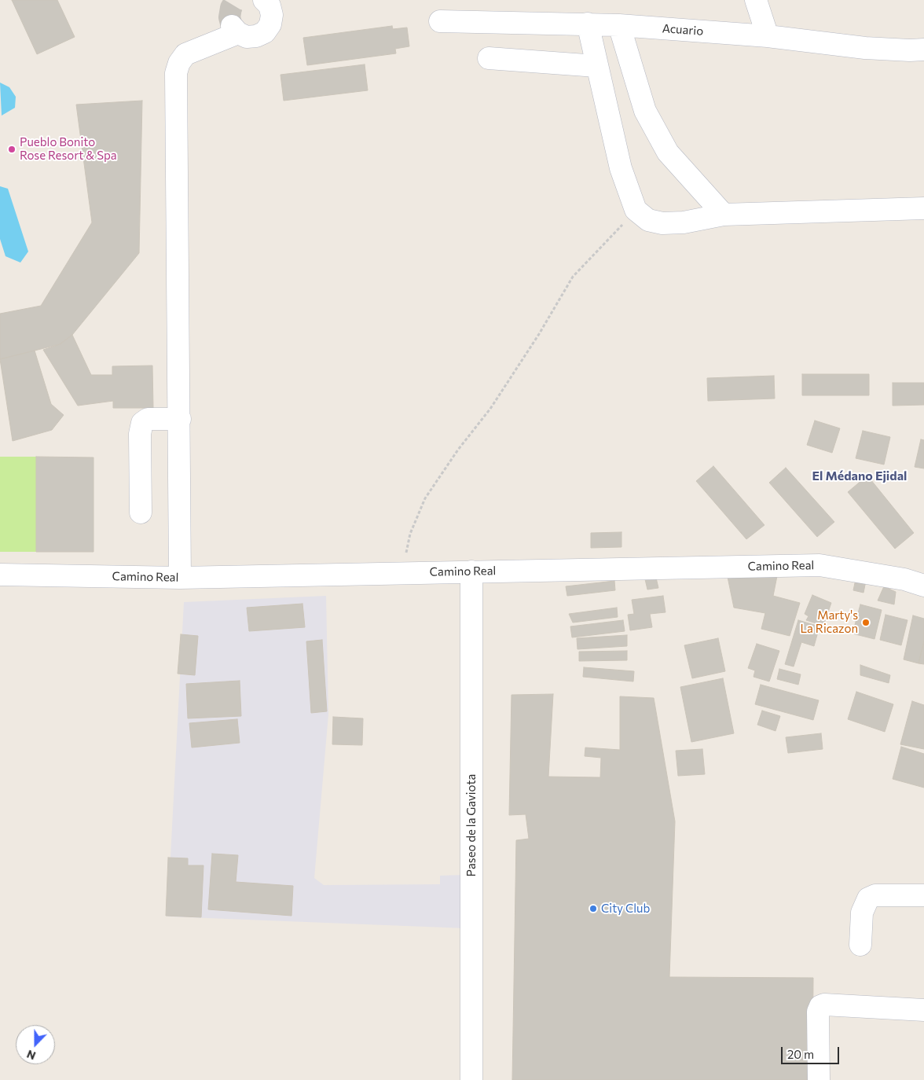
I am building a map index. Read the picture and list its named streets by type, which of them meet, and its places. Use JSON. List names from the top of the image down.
{
  "streets": {
    "street": ["Acuario", "Camino Real", "Paseo de la Gaviota"]
  },
  "crossings": [
    ["Camino Real", "Paseo de la Gaviota"]
  ],
  "districts": ["El Médano Ejidal"],
  "places": ["Pueblo Bonito Rose Resort & Spa", "Marty's La Ricazon", "City Club"],
  "scale_bar": "20 m",
  "north": "bottom"
}
